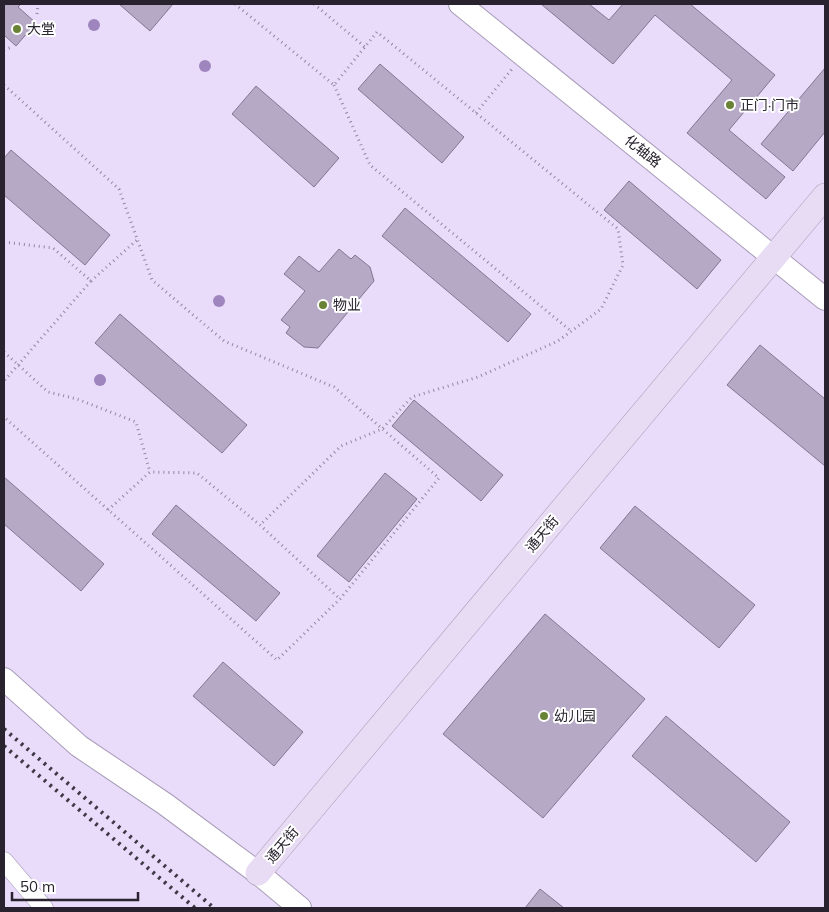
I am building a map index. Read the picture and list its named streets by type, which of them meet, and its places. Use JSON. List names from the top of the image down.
{
  "streets": {
    "main road": ["通天街"],
    "street": ["化轴路"]
  },
  "crossings": [
    ["化轴路", "通天街"]
  ],
  "places": [
    "大堂",
    "正门·门市",
    "物业",
    "幼儿园"
  ],
  "scale_bar": "50 m"
}
